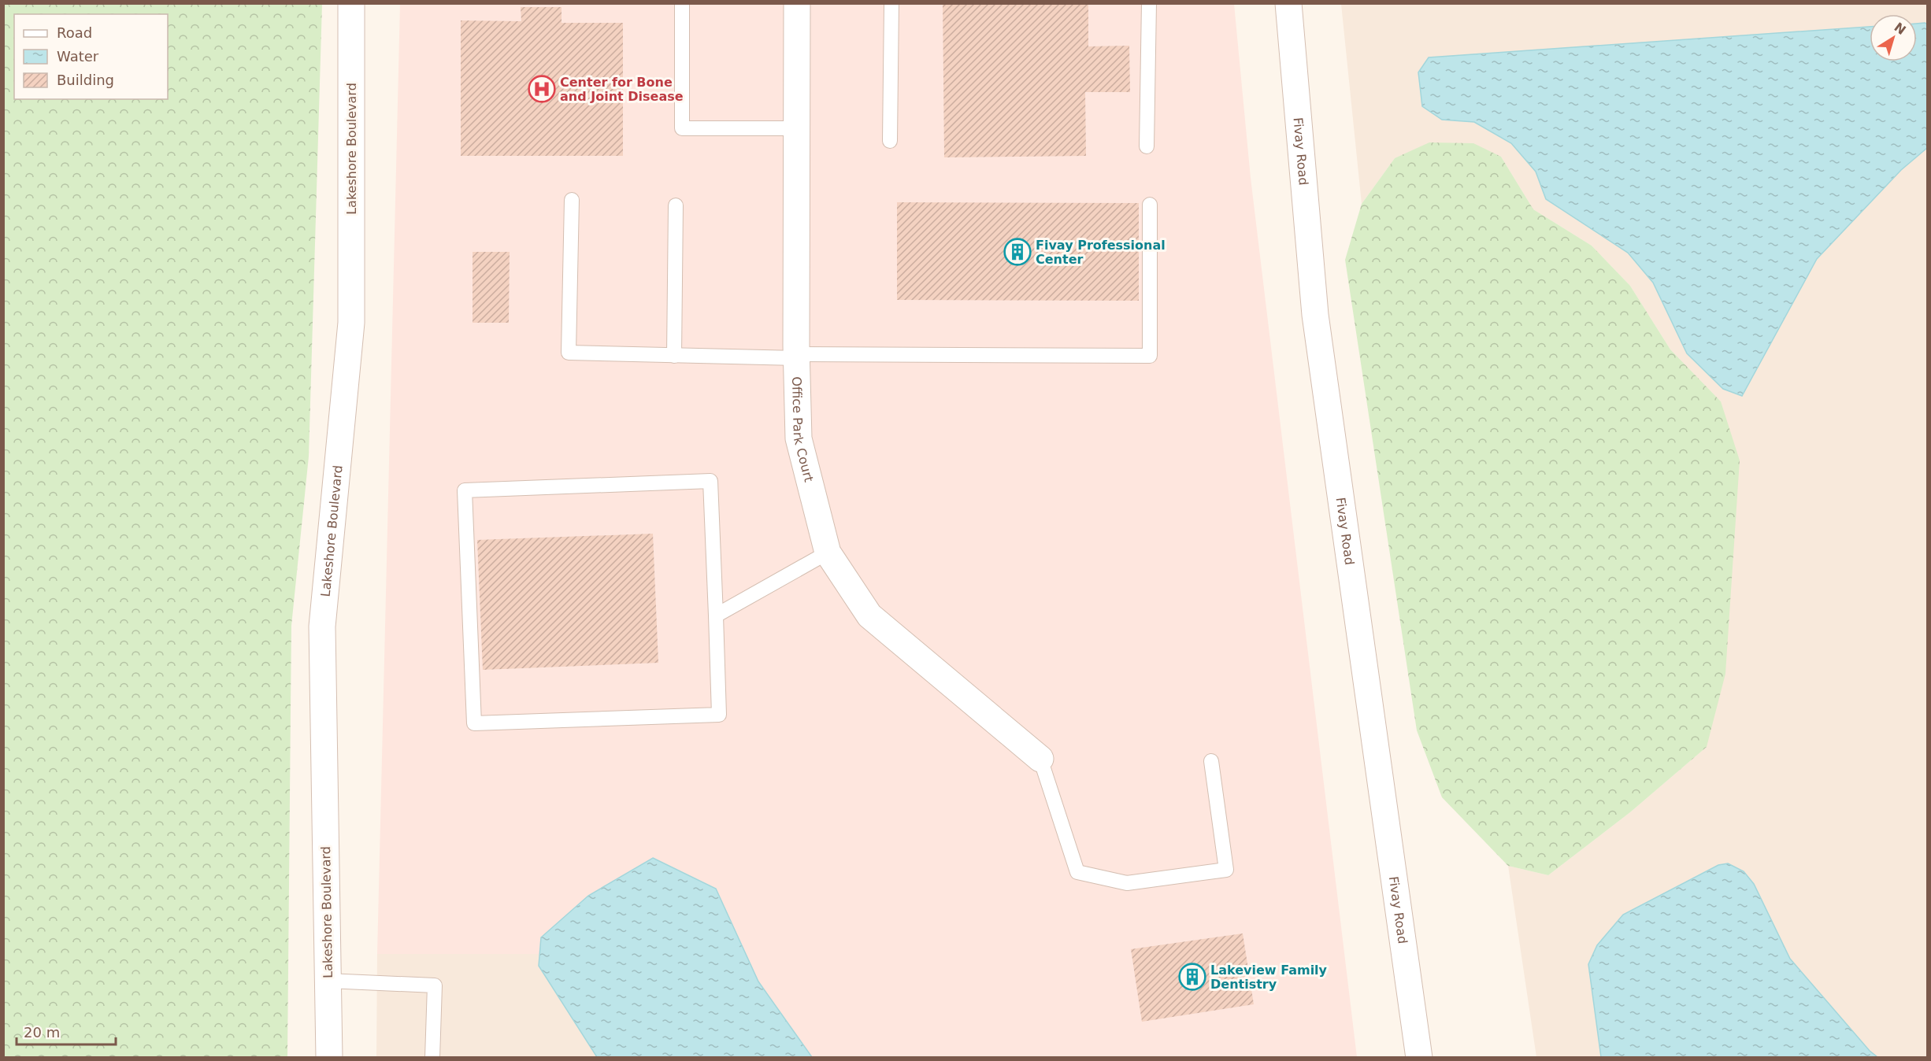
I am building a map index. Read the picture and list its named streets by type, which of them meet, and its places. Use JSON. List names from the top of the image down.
{
  "streets": {
    "street": ["Lakeshore Boulevard", "Fivay Road", "Office Park Court"]
  },
  "places": {
    "hospital": ["Center for Bone and Joint Disease"],
    "building": ["Fivay Professional Center", "Lakeview Family Dentistry"]
  },
  "legend": ["Road", "Water", "Building"],
  "scale_bar": "20 m",
  "north": "top right"
}
